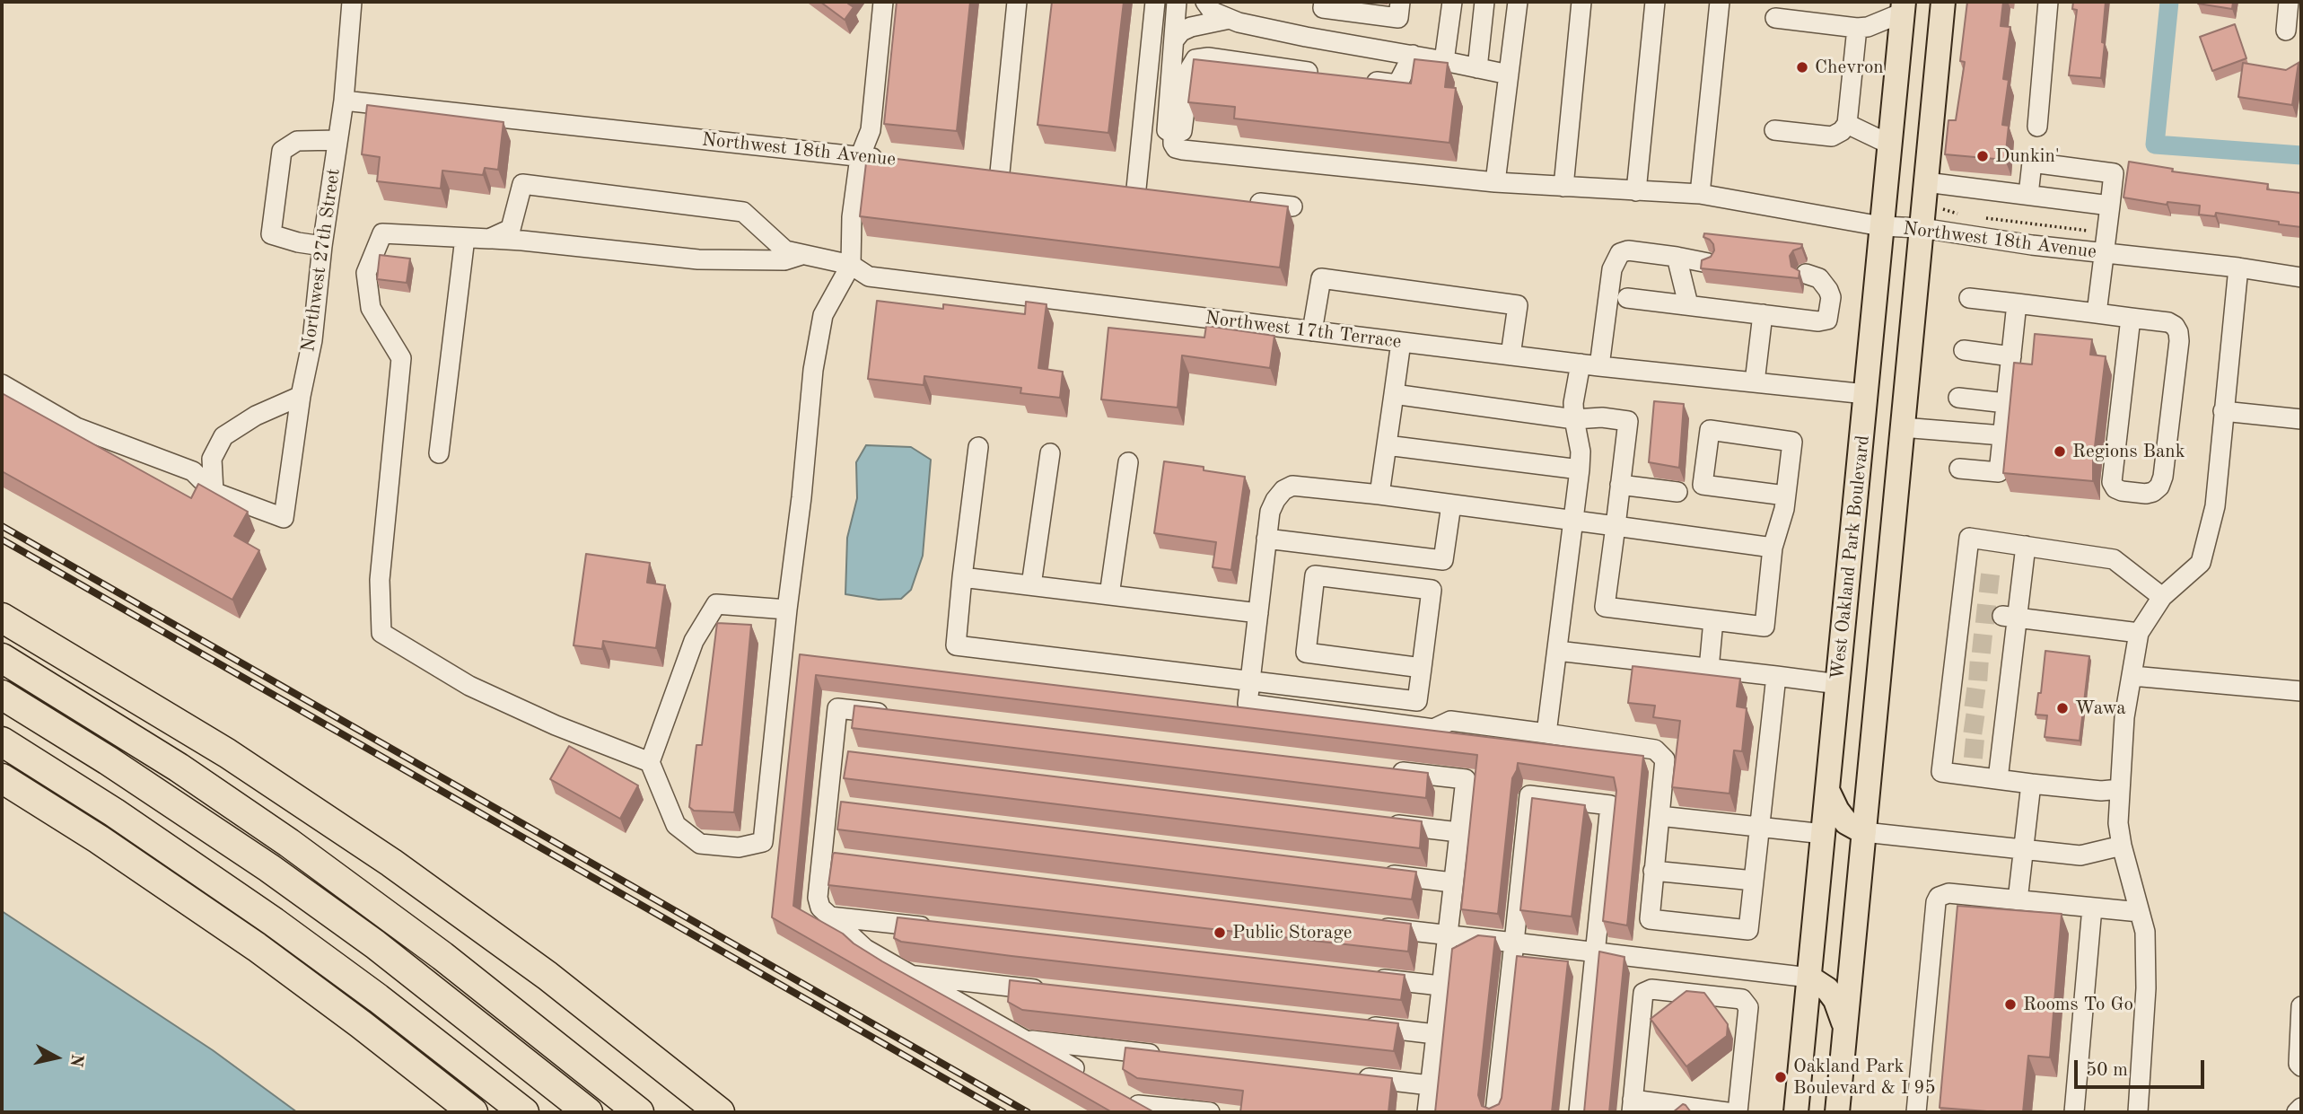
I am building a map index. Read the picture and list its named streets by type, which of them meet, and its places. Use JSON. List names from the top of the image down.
{
  "streets": {
    "main road": ["West Oakland Park Boulevard"],
    "street": ["Northwest 18th Avenue", "Northwest 27th Street", "Northwest 17th Terrace"]
  },
  "crossings": [
    ["Northwest 18th Avenue", "Northwest 27th Street"],
    ["Northwest 18th Avenue", "West Oakland Park Boulevard"],
    ["Northwest 17th Terrace", "West Oakland Park Boulevard"]
  ],
  "places": [
    "Chevron",
    "Dunkin'",
    "Regions Bank",
    "Wawa",
    "Public Storage",
    "Rooms To Go",
    "Oakland Park Boulevard & I 95"
  ],
  "scale_bar": "50 m",
  "north": "right"
}
